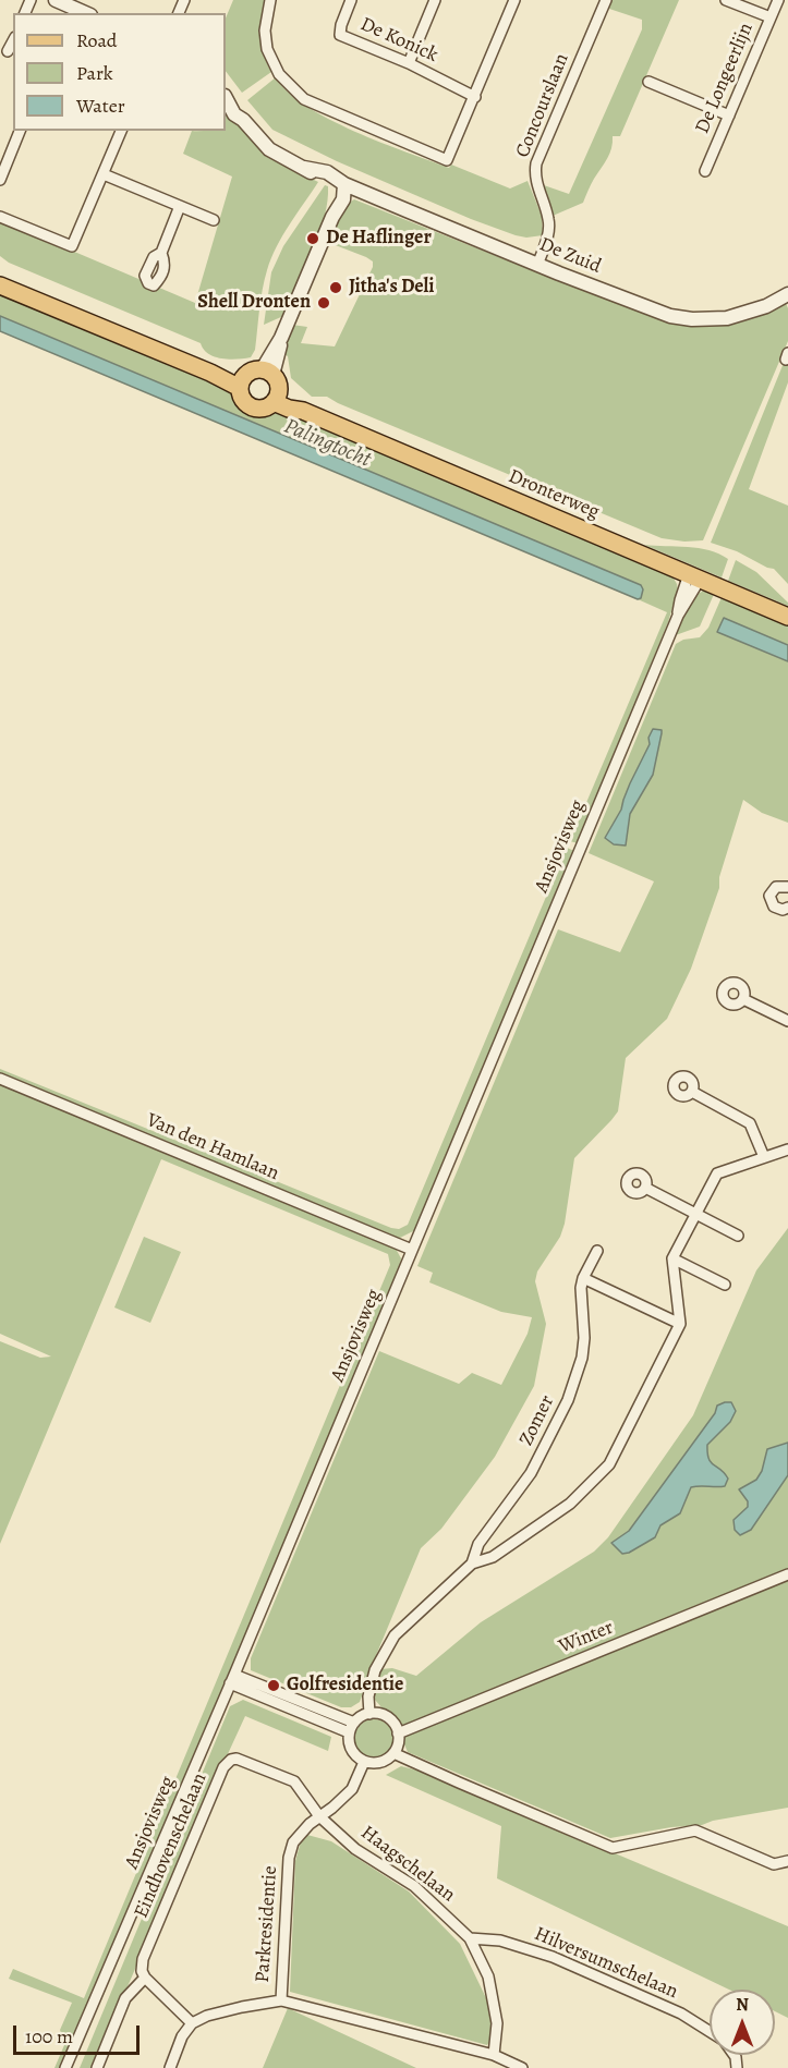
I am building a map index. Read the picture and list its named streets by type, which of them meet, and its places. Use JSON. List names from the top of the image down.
{
  "streets": {
    "main road": ["Dronterweg"],
    "street": [
      "De Konick",
      "De Longeerlijn",
      "Concourslaan",
      "De Zuid",
      "Ansjovisweg",
      "Van den Hamlaan",
      "Zomer",
      "Winter",
      "Eindhovenschelaan",
      "Haagschelaan",
      "Parkresidentie",
      "Hilversumschelaan"
    ]
  },
  "crossings": [
    ["Concourslaan", "De Zuid"],
    ["Dronterweg", "Ansjovisweg"],
    ["Ansjovisweg", "Van den Hamlaan"],
    ["Winter", "Parkresidentie"],
    ["Eindhovenschelaan", "Haagschelaan"],
    ["Eindhovenschelaan", "Parkresidentie"],
    ["Haagschelaan", "Parkresidentie"],
    ["Haagschelaan", "Hilversumschelaan"]
  ],
  "water": ["Palingtocht"],
  "places": [
    "De Haflinger",
    "Jitha's Deli",
    "Shell Dronten",
    "Golfresidentie"
  ],
  "legend": ["Road", "Park", "Water"],
  "scale_bar": "100 m",
  "north": "top"
}
